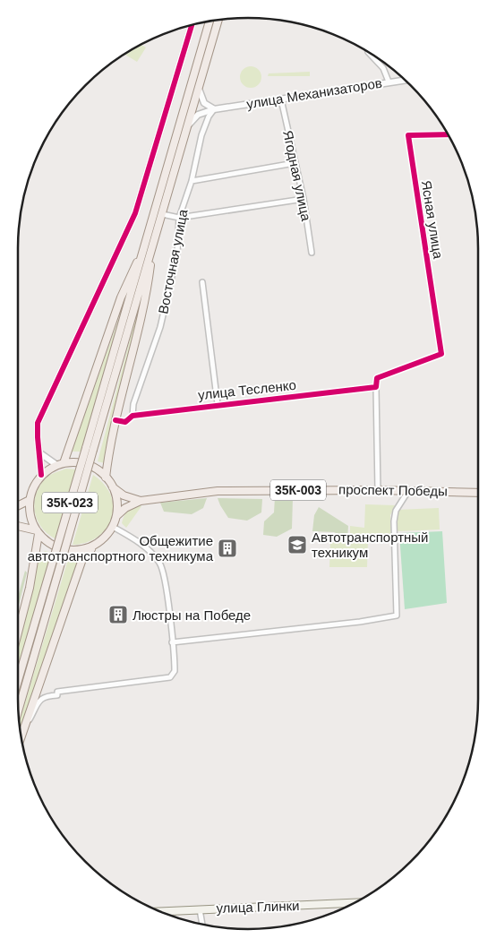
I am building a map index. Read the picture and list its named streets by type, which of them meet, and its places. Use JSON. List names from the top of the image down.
{
  "streets": {
    "main road": [
      "35К-003",
      "проспект Победы",
      "35К-023",
      "улица Глинки"
    ],
    "street": [
      "улица Механизаторов",
      "Ягодная улица",
      "Ясная улица",
      "Восточная улица",
      "улица Тесленко"
    ]
  },
  "crossings": [
    ["улица Механизаторов", "Ягодная улица"],
    ["улица Механизаторов", "Восточная улица"],
    ["улица Механизаторов", "35К-023"],
    ["Ясная улица", "улица Тесленко"],
    ["Восточная улица", "улица Тесленко"]
  ],
  "places": {
    "school or university": ["Автотранспортный техникум"],
    "building": ["Общежитие автотранспортного техникума", "Люстры на Победе"]
  }
}
